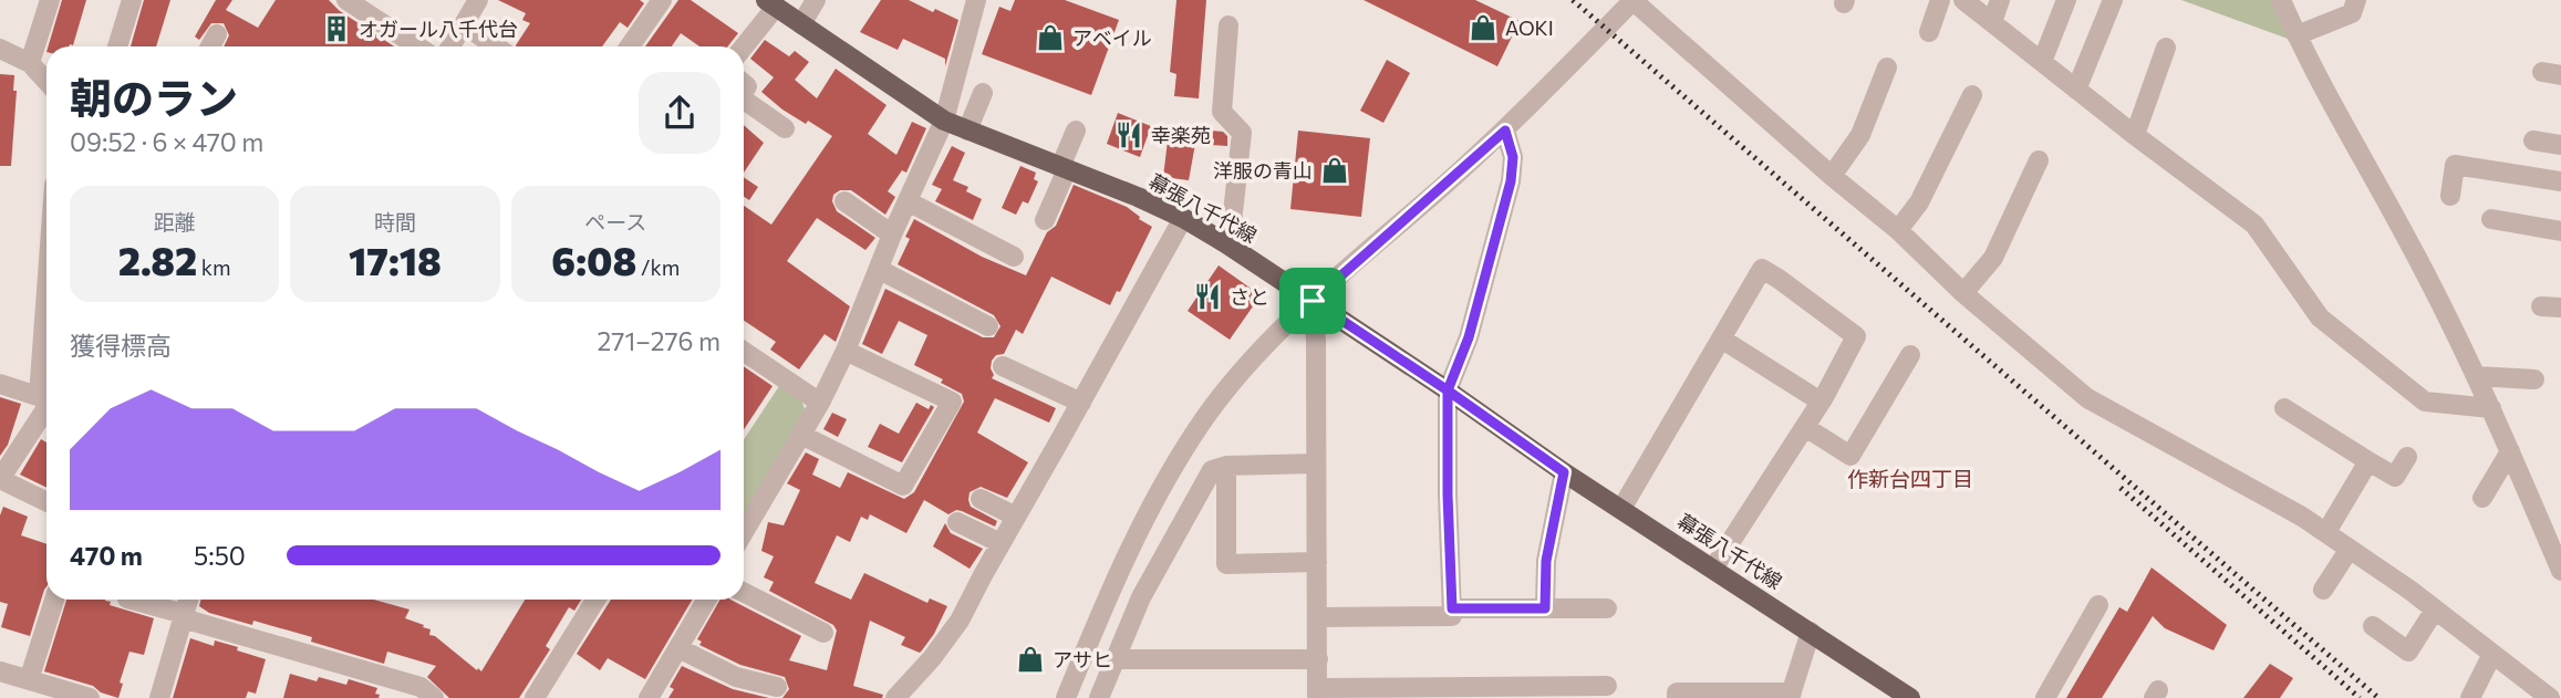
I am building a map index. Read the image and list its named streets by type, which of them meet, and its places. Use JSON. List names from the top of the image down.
{
  "streets": {
    "main road": ["幕張八千代線"]
  },
  "districts": ["作新台四丁目"],
  "places": {
    "shop": [
      "AOKI",
      "アベイル",
      "洋服の青山",
      "アサヒ"
    ],
    "building": ["オガール八千代台"],
    "restaurant": ["幸楽苑", "さと"]
  },
  "page": {
    "heading": ["朝のラン", "09:52 · 6 × 470 m"],
    "stats": [
      ["距離", "2.82 km"],
      ["時間", "17:18"],
      ["ペース", "6:08 /km"]
    ],
    "chart": ["獲得標高", "271–276 m"],
    "list": [
      {
        "name": "470 m",
        "note": "5:50"
      }
    ]
  }
}
